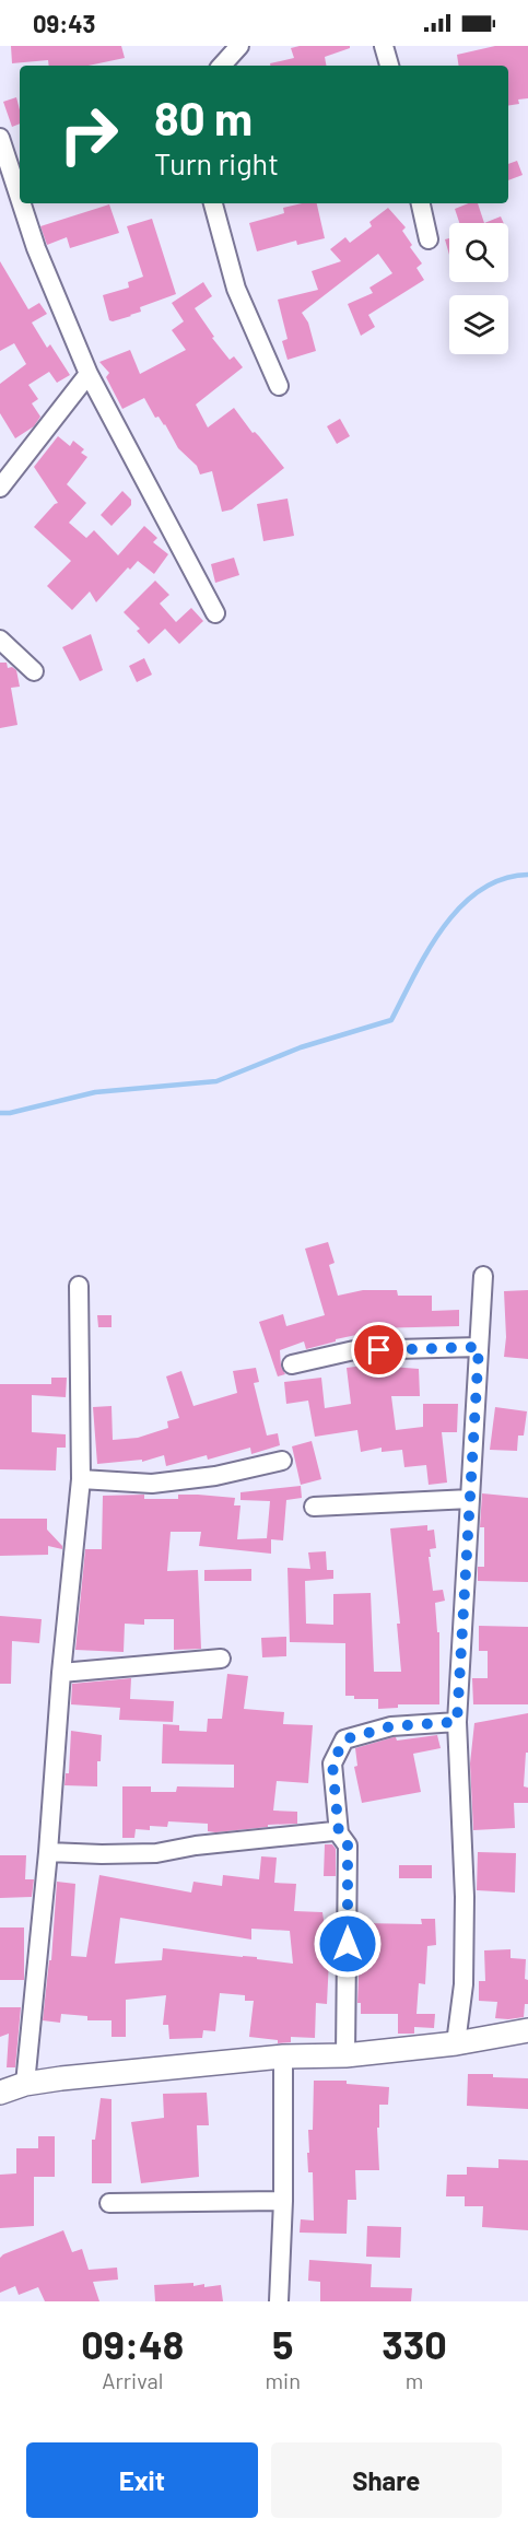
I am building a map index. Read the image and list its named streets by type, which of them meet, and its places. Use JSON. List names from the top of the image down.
{
  "page": {
    "status": "09:43",
    "turn": ["80 m", "Turn right"],
    "eta": [
      "09:48",
      "Arrival",
      "5",
      "min",
      "330",
      "m"
    ],
    "buttons": ["Exit", "Share"]
  }
}
